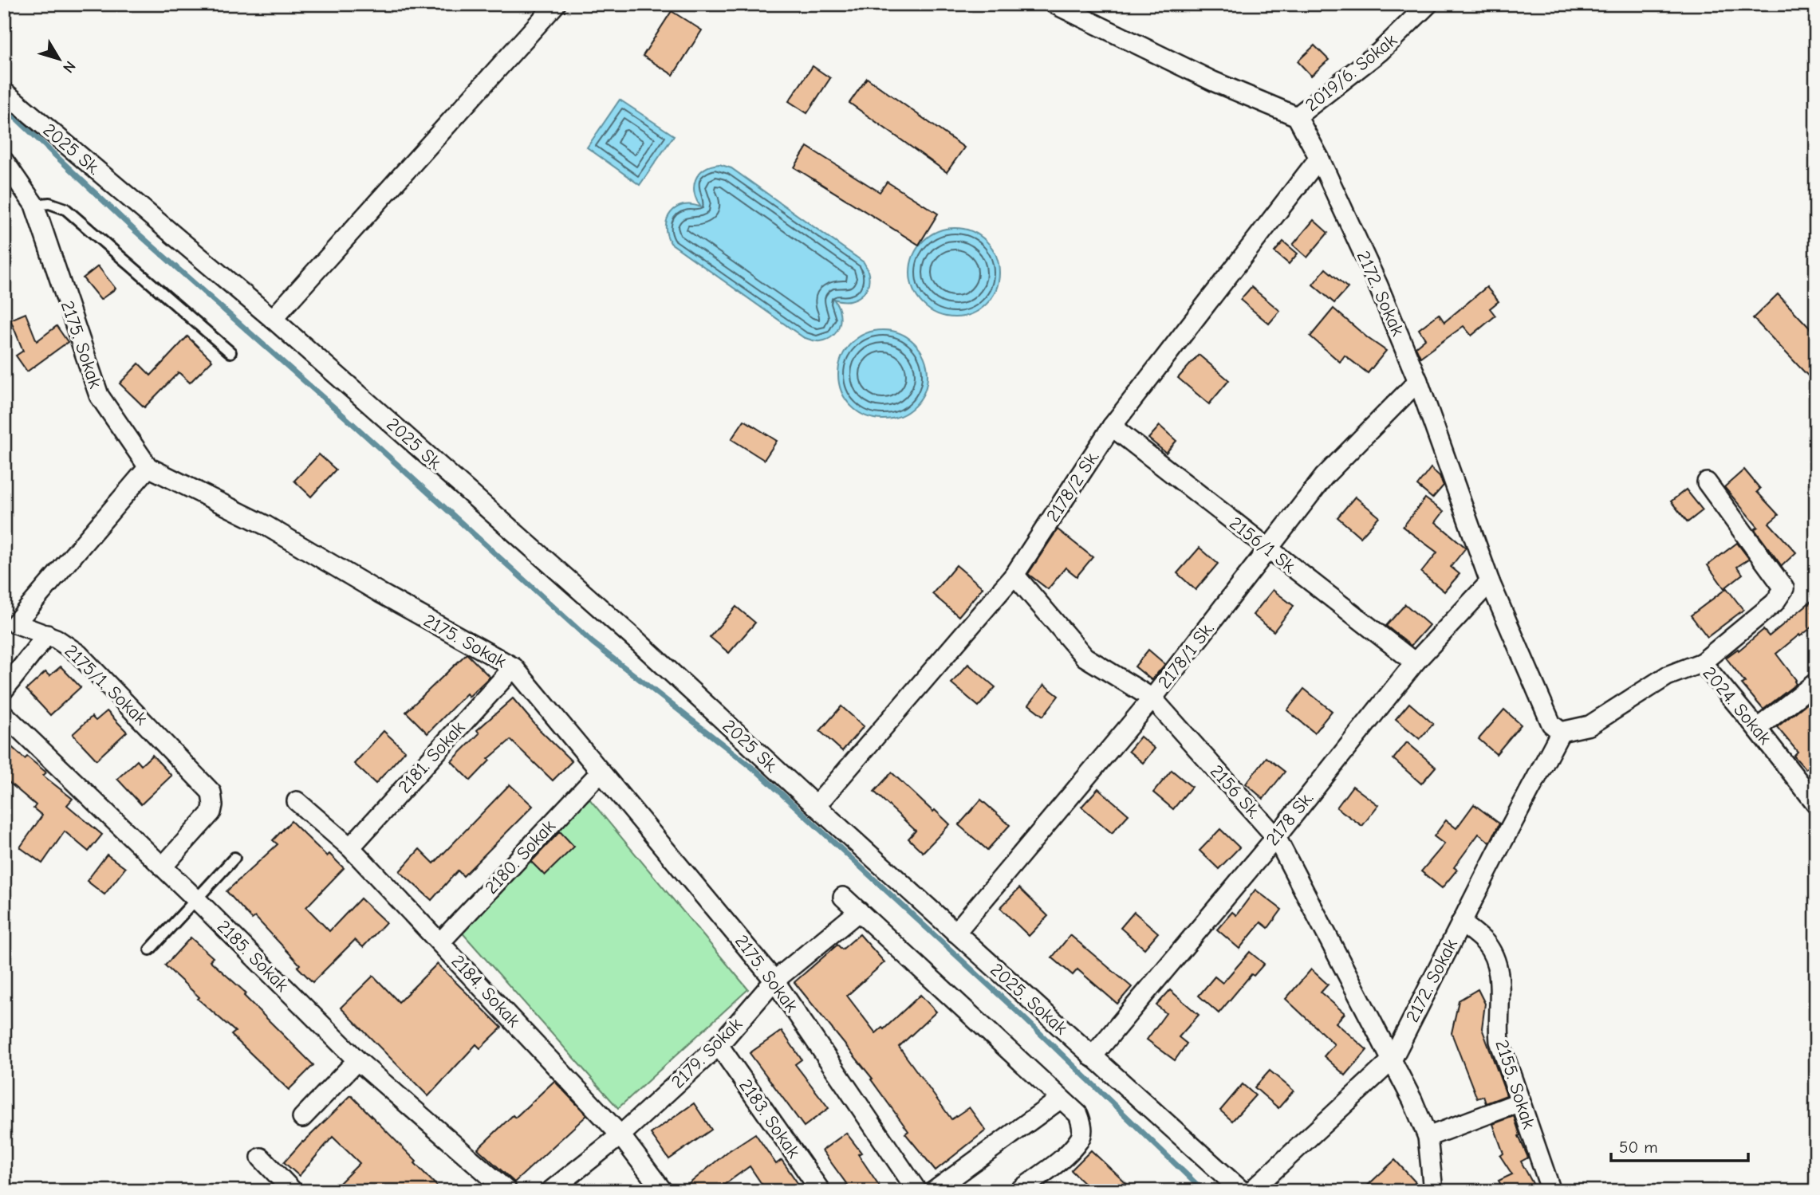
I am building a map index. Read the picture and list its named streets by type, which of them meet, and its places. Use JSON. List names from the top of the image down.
{
  "streets": {
    "street": [
      "2019/6. Sokak",
      "2025 Sk.",
      "2172. Sokak",
      "2175. Sokak",
      "2178/2 Sk.",
      "2156/1 Sk.",
      "2178/1 Sk.",
      "2175/1. Sokak",
      "2024. Sokak",
      "2181. Sokak",
      "2156 Sk.",
      "2178 Sk.",
      "2180. Sokak",
      "2185. Sokak",
      "2184. Sokak",
      "2025. Sokak",
      "2179. Sokak",
      "2155. Sokak",
      "2183. Sokak"
    ]
  },
  "crossings": [
    ["2019/6. Sokak", "2172. Sokak"],
    ["2025 Sk.", "2178/2 Sk."],
    ["2025 Sk.", "2025. Sokak"],
    ["2172. Sokak", "2178/2 Sk."],
    ["2172. Sokak", "2178/1 Sk."],
    ["2172. Sokak", "2024. Sokak"],
    ["2172. Sokak", "2156 Sk."],
    ["2172. Sokak", "2178 Sk."],
    ["2172. Sokak", "2155. Sokak"],
    ["2175. Sokak", "2175/1. Sokak"],
    ["2175. Sokak", "2181. Sokak"],
    ["2175. Sokak", "2180. Sokak"],
    ["2175. Sokak", "2179. Sokak"],
    ["2178/2 Sk.", "2156/1 Sk."],
    ["2178/2 Sk.", "2156 Sk."],
    ["2178/2 Sk.", "2025. Sokak"],
    ["2156/1 Sk.", "2178/1 Sk."],
    ["2156/1 Sk.", "2178 Sk."],
    ["2178/1 Sk.", "2156 Sk."],
    ["2178/1 Sk.", "2025. Sokak"],
    ["2175/1. Sokak", "2185. Sokak"],
    ["2181. Sokak", "2184. Sokak"],
    ["2156 Sk.", "2178 Sk."],
    ["2178 Sk.", "2025. Sokak"],
    ["2180. Sokak", "2184. Sokak"],
    ["2184. Sokak", "2179. Sokak"],
    ["2179. Sokak", "2183. Sokak"]
  ],
  "scale_bar": "50 m",
  "north": "bottom right"
}
